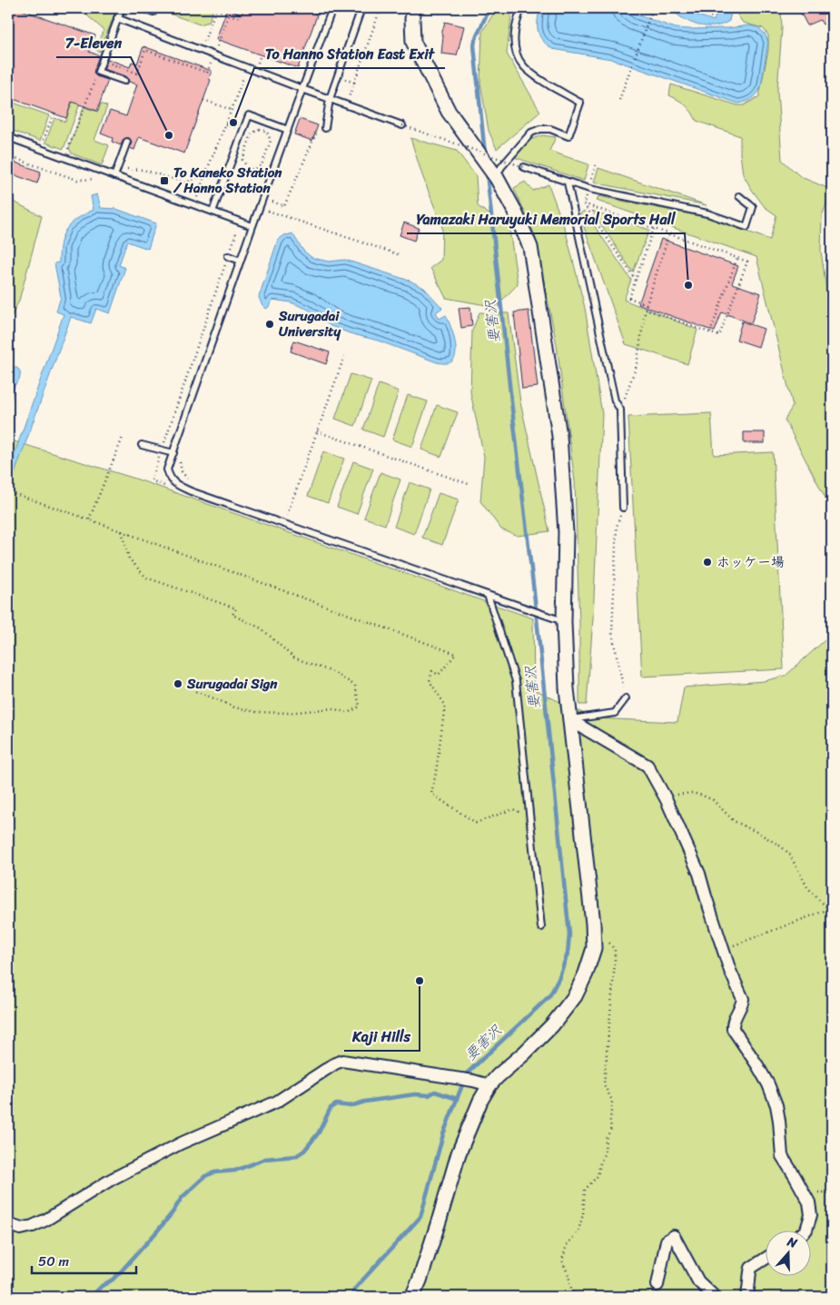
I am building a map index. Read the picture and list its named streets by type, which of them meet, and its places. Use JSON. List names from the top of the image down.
{
  "water": ["要害沢"],
  "places": {
    "other": [
      "To Hanno Station East Exit",
      "7-Eleven",
      "Yamazaki Haruyuki Memorial Sports Hall",
      "Surugadai University",
      "ホッケー場",
      "Surugadai Sign",
      "Kaji Hills"
    ],
    "transit": ["To Kaneko Station / Hanno Station"]
  },
  "scale_bar": "50 m",
  "north": "top"
}
